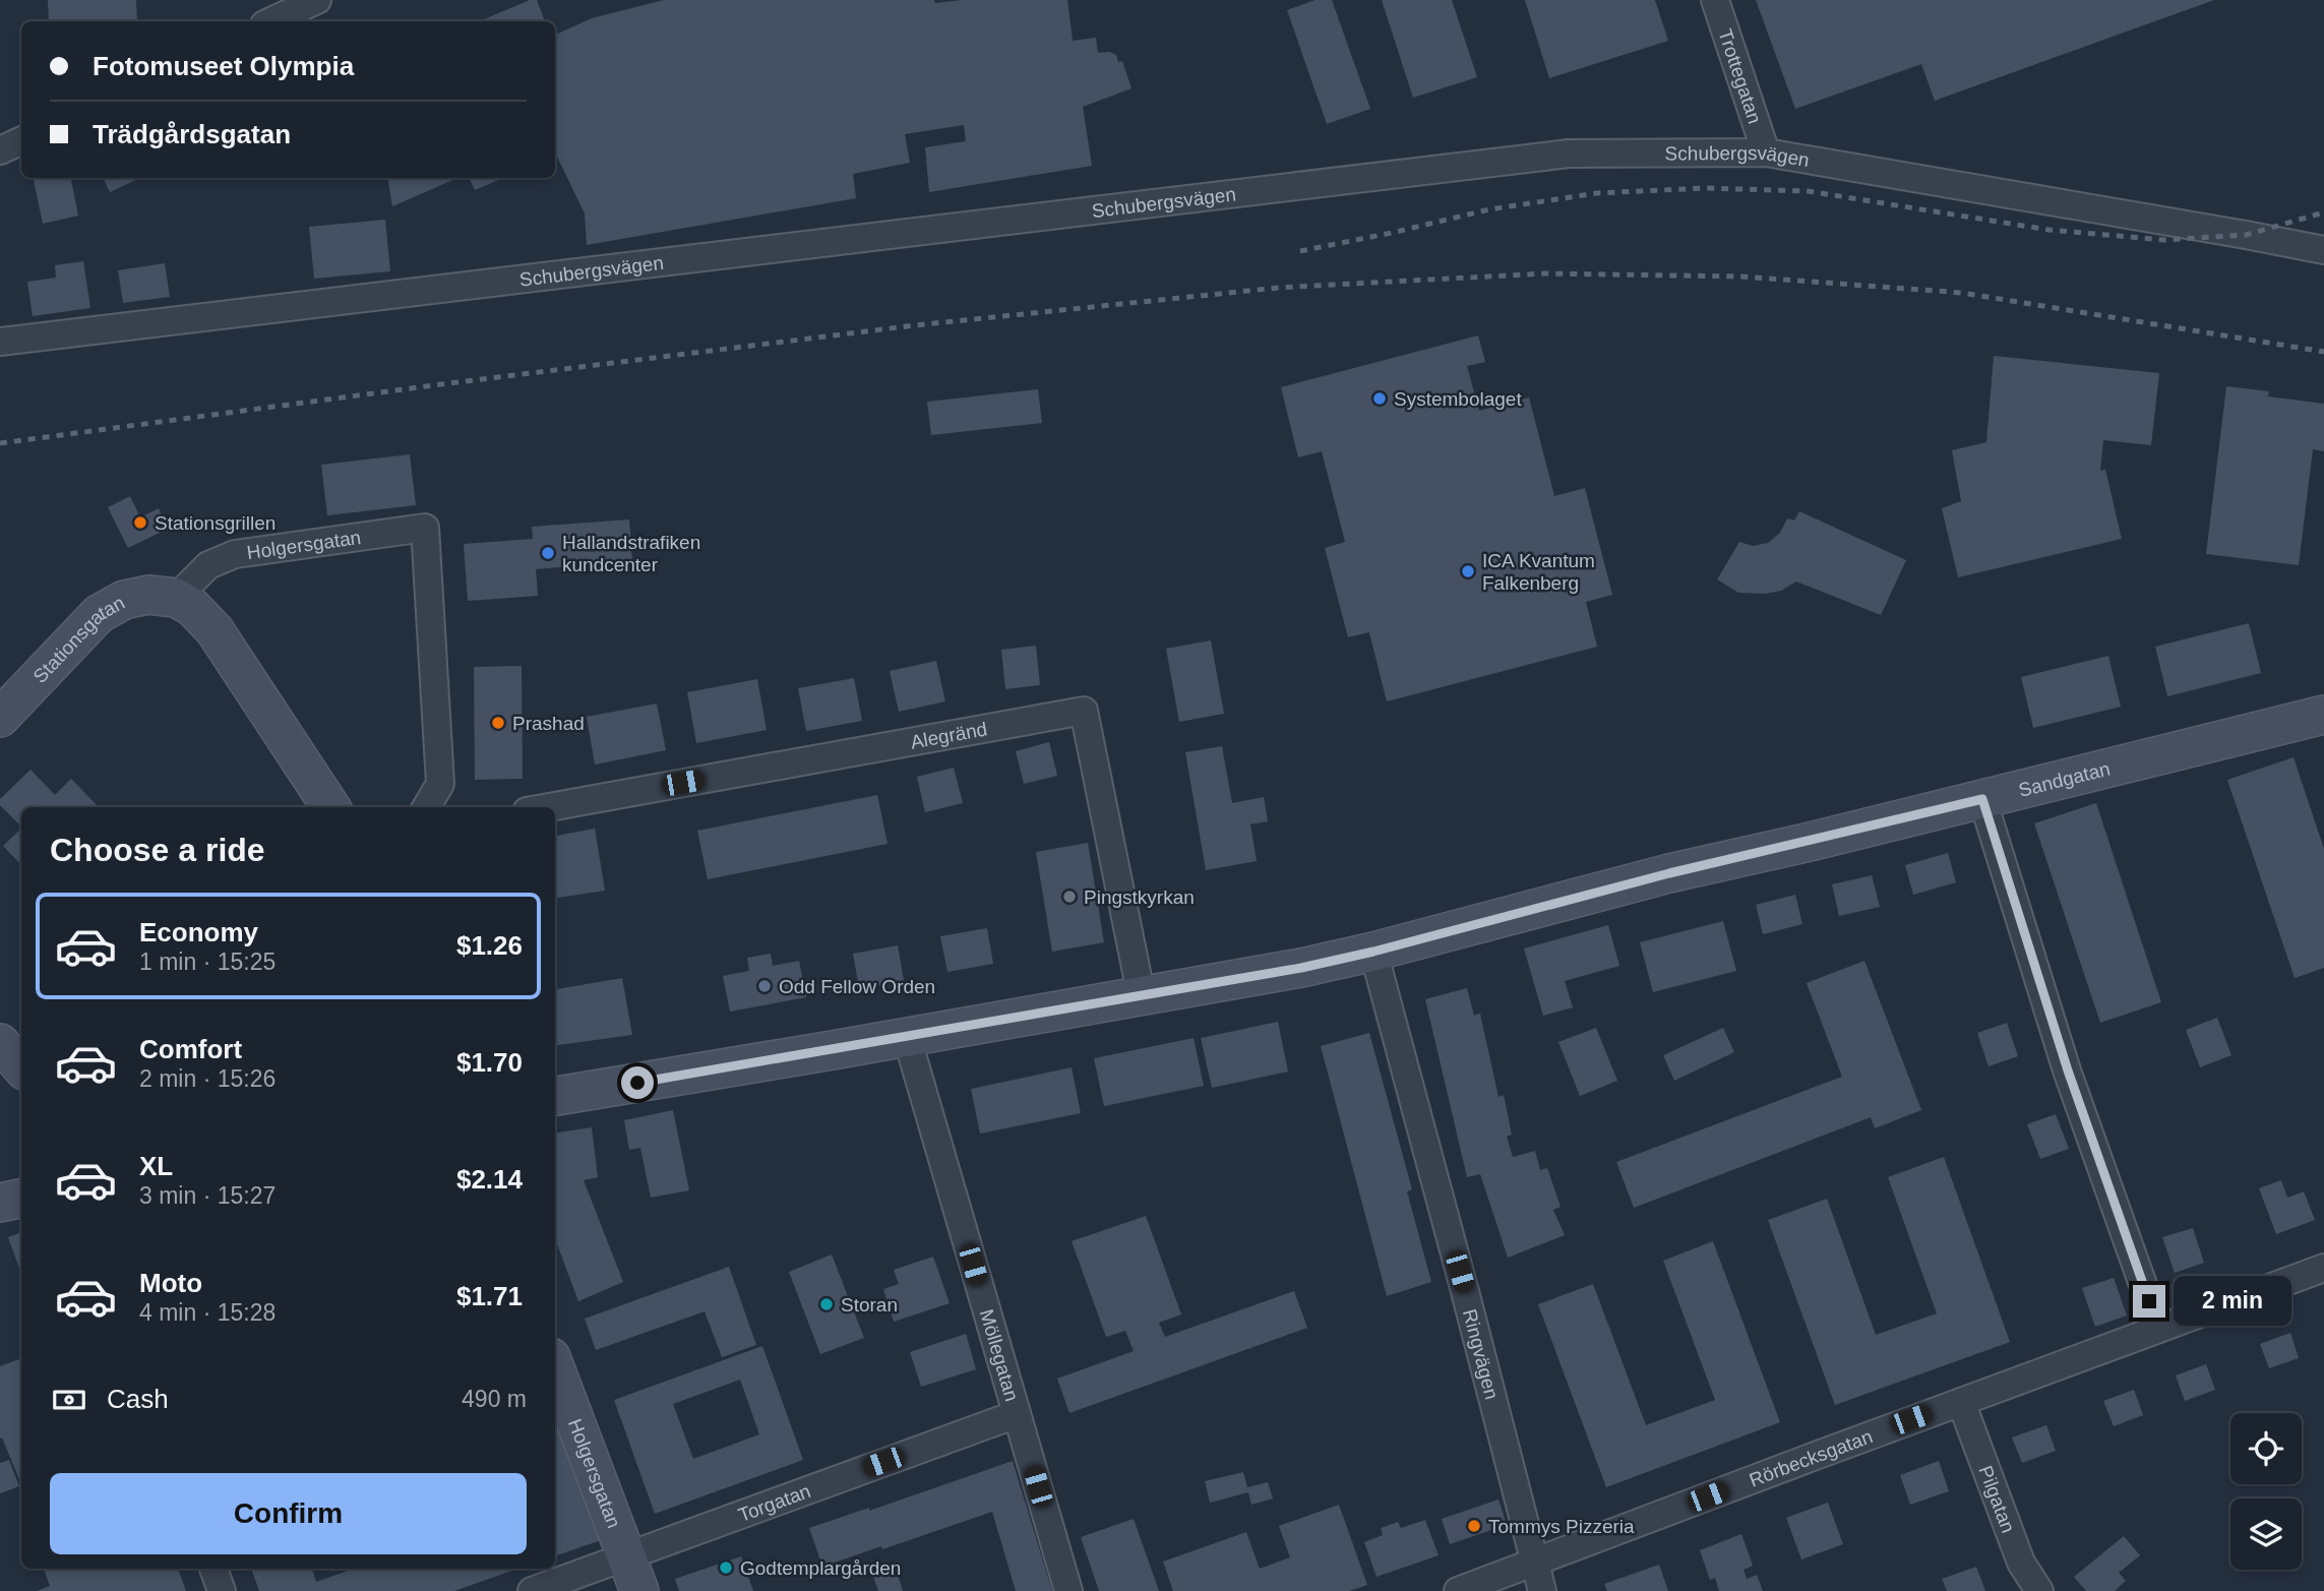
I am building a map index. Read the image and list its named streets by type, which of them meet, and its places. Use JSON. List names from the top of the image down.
{
  "streets": {
    "main road": ["Holgersgatan", "Stationsgatan", "Sandgatan"],
    "street": [
      "Trottegatan",
      "Schubergsvägen",
      "Alegränd",
      "Ringvägen",
      "Möllegatan",
      "Rörbecksgatan",
      "Pilgatan",
      "Torgatan"
    ]
  },
  "crossings": [
    ["Trottegatan", "Schubergsvägen"],
    ["Holgersgatan", "Stationsgatan"],
    ["Holgersgatan", "Torgatan"],
    ["Alegränd", "Sandgatan"],
    ["Sandgatan", "Ringvägen"],
    ["Sandgatan", "Möllegatan"],
    ["Ringvägen", "Rörbecksgatan"],
    ["Möllegatan", "Torgatan"],
    ["Rörbecksgatan", "Pilgatan"]
  ],
  "places": [
    "Systembolaget",
    "Stationsgrillen",
    "Hallandstrafiken kundcenter",
    "ICA Kvantum Falkenberg",
    "Prashad",
    "Pingstkyrkan",
    "Odd Fellow Orden",
    "Storan",
    "Tommys Pizzeria",
    "Godtemplargården"
  ],
  "page": {
    "banner": ["Fotomuseet Olympia", "Trädgårdsgatan"],
    "heading": "Choose a ride",
    "list": [
      {
        "name": "Economy",
        "note": "1 min · 15:25",
        "value": "$1.26"
      },
      {
        "name": "Comfort",
        "note": "2 min · 15:26",
        "value": "$1.70"
      },
      {
        "name": "XL",
        "note": "3 min · 15:27",
        "value": "$2.14"
      },
      {
        "name": "Moto",
        "note": "4 min · 15:28",
        "value": "$1.71"
      }
    ],
    "bubble": "2 min",
    "pay": ["Cash", "490 m"],
    "buttons": "Confirm"
  }
}
